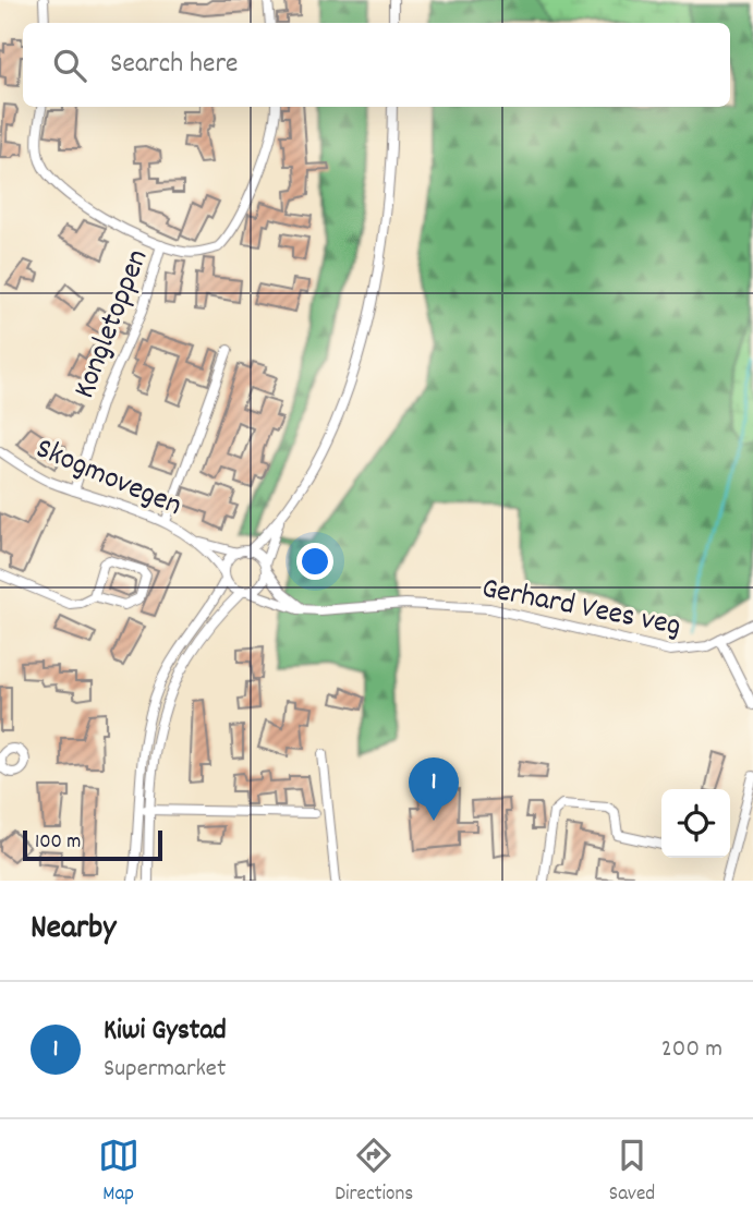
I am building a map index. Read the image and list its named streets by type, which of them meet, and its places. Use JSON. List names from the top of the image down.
{
  "streets": {
    "street": ["Kongletoppen", "Skogmovegen", "Gerhard Vees veg"]
  },
  "crossings": [
    ["Kongletoppen", "Skogmovegen"],
    ["Skogmovegen", "Gerhard Vees veg"]
  ],
  "scale_bar": "100 m",
  "page": {
    "search": "Search here",
    "pins": "1",
    "scale": "100 m",
    "heading": "Nearby",
    "list": [
      {
        "mark": "1",
        "name": "Kiwi Gystad",
        "note": "Supermarket",
        "value": "200 m"
      }
    ],
    "nav": ["Map", "Directions", "Saved"]
  }
}
